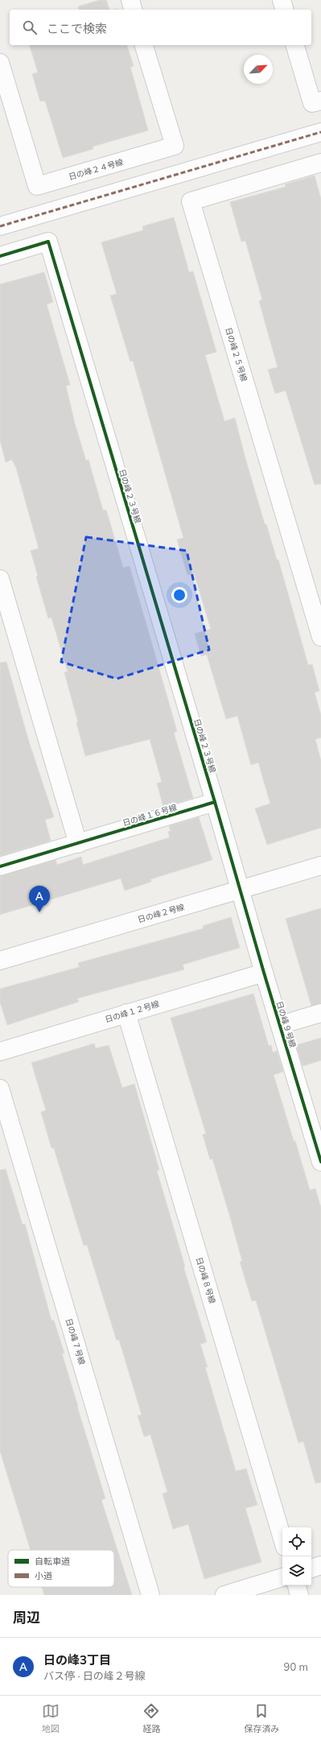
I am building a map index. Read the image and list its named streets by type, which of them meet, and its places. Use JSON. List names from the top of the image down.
{
  "streets": {
    "street": [
      "日の峰２４号線",
      "日の峰２５号線",
      "日の峰２３号線",
      "日の峰１６号線",
      "日の峰２号線",
      "日の峰１２号線",
      "日の峰９号線",
      "日の峰８号線",
      "日の峰７号線"
    ]
  },
  "crossings": [
    ["日の峰２３号線", "日の峰１６号線"],
    ["日の峰２号線", "日の峰９号線"],
    ["日の峰１２号線", "日の峰９号線"],
    ["日の峰１２号線", "日の峰８号線"]
  ],
  "legend": ["自転車道", "小道"],
  "north": "top right",
  "page": {
    "search": "ここで検索",
    "pins": "A",
    "heading": "周辺",
    "list": [
      {
        "mark": "A",
        "name": "日の峰3丁目",
        "note": "バス停 · 日の峰２号線",
        "value": "90 m"
      }
    ],
    "nav": ["地図", "経路", "保存済み"]
  }
}
